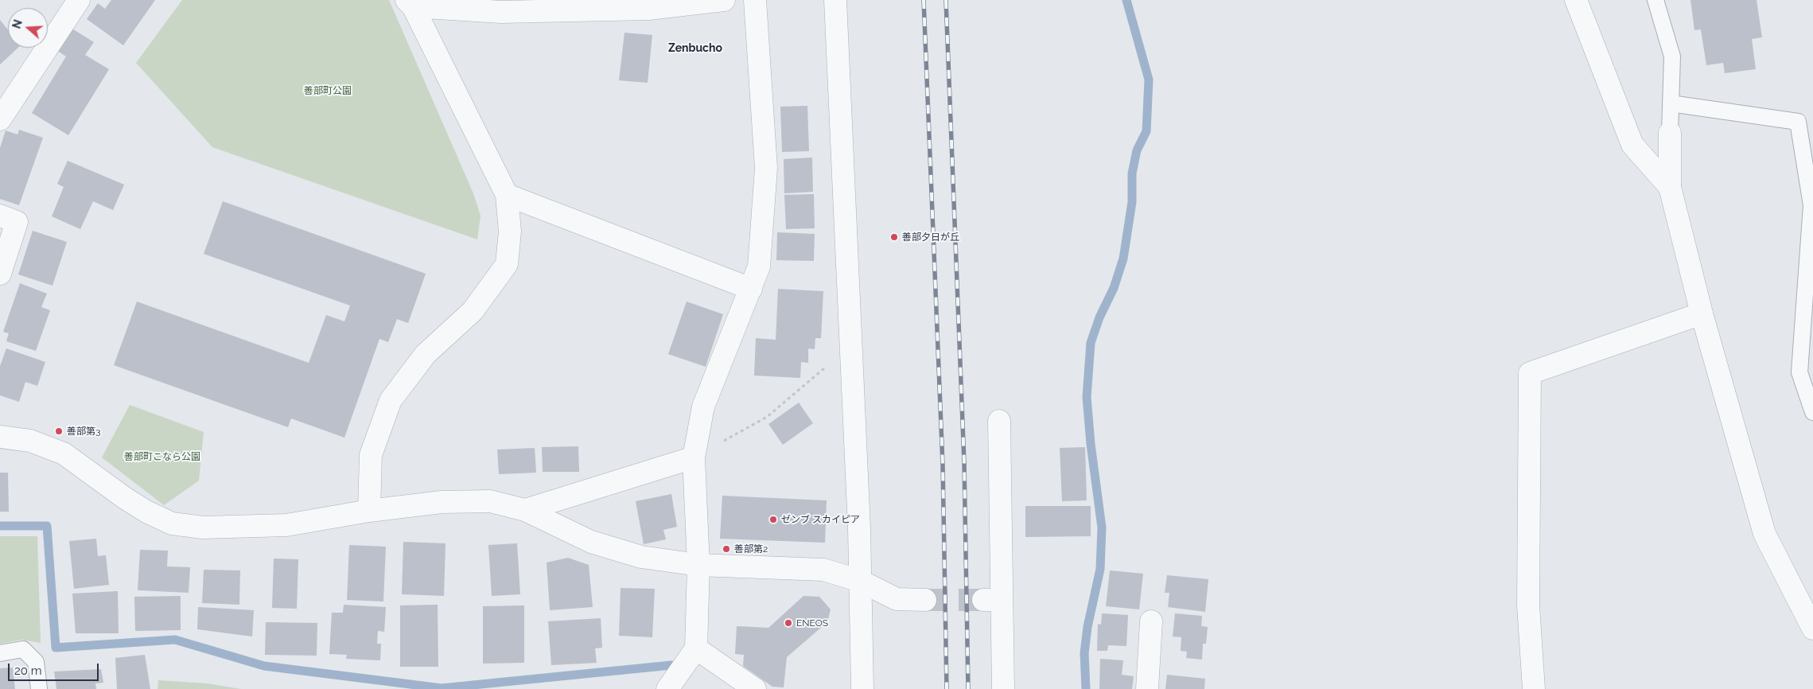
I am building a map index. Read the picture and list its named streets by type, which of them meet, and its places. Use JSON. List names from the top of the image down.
{
  "districts": ["Zenbucho"],
  "parks": ["善部町公園", "善部町こなら公園"],
  "places": [
    "善部夕日が丘",
    "善部第3",
    "ゼンブ スカイピア",
    "善部第2",
    "ENEOS"
  ],
  "scale_bar": "20 m",
  "north": "left"
}
